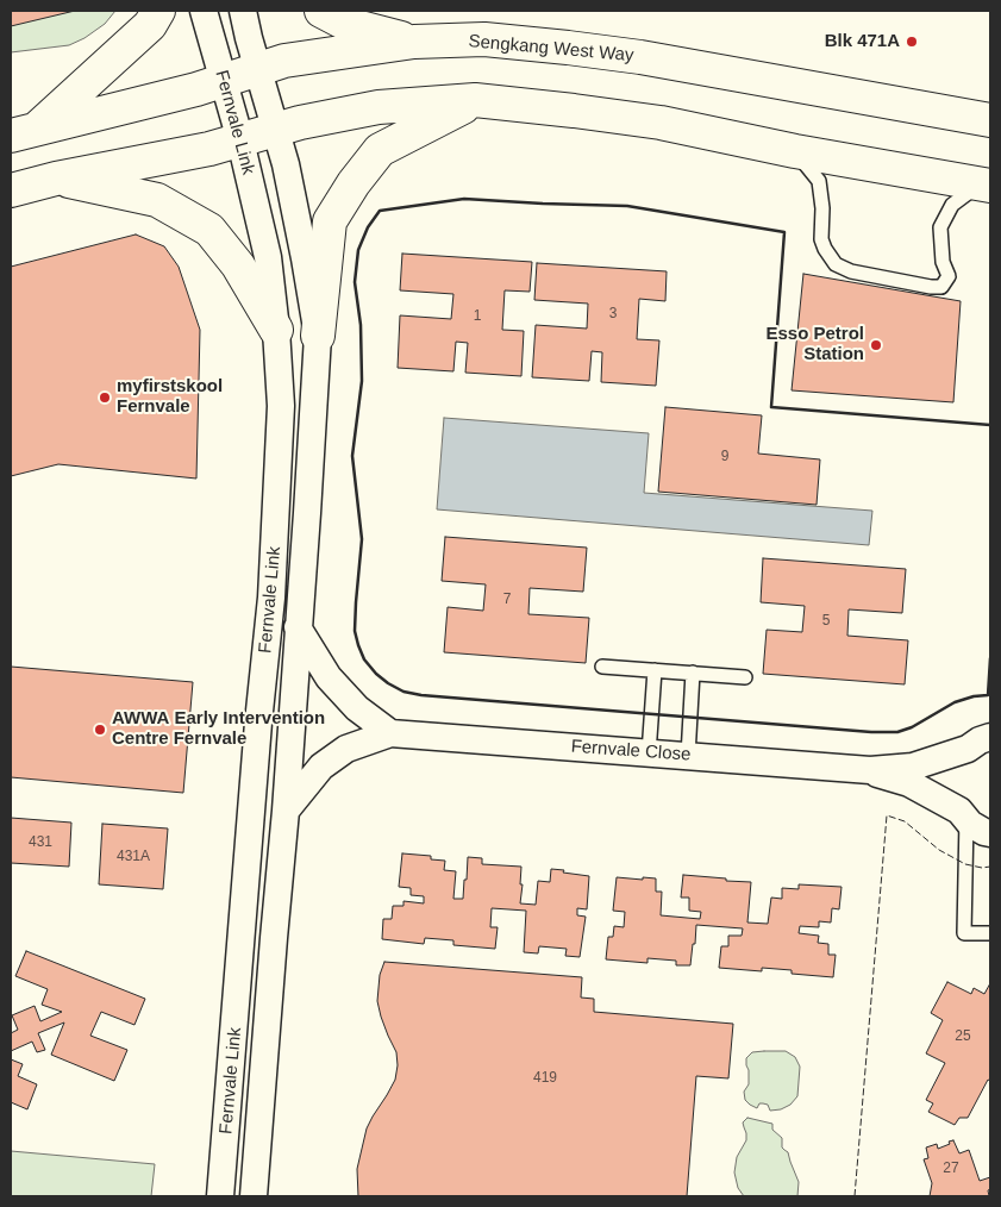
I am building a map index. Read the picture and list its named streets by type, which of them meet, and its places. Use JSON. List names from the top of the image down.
{
  "streets": {
    "main road": ["Sengkang West Way"],
    "street": ["Fernvale Link", "Fernvale Close"]
  },
  "crossings": [
    ["Sengkang West Way", "Fernvale Link"],
    ["Fernvale Link", "Fernvale Close"]
  ],
  "places": [
    "Blk 471A",
    "Esso Petrol Station",
    "myfirstskool Fernvale",
    "AWWA Early Intervention Centre Fernvale"
  ],
  "house_numbers": [
    "3",
    "1",
    "9",
    "7",
    "5",
    "431",
    "431A",
    "25",
    "419",
    "27"
  ]
}
